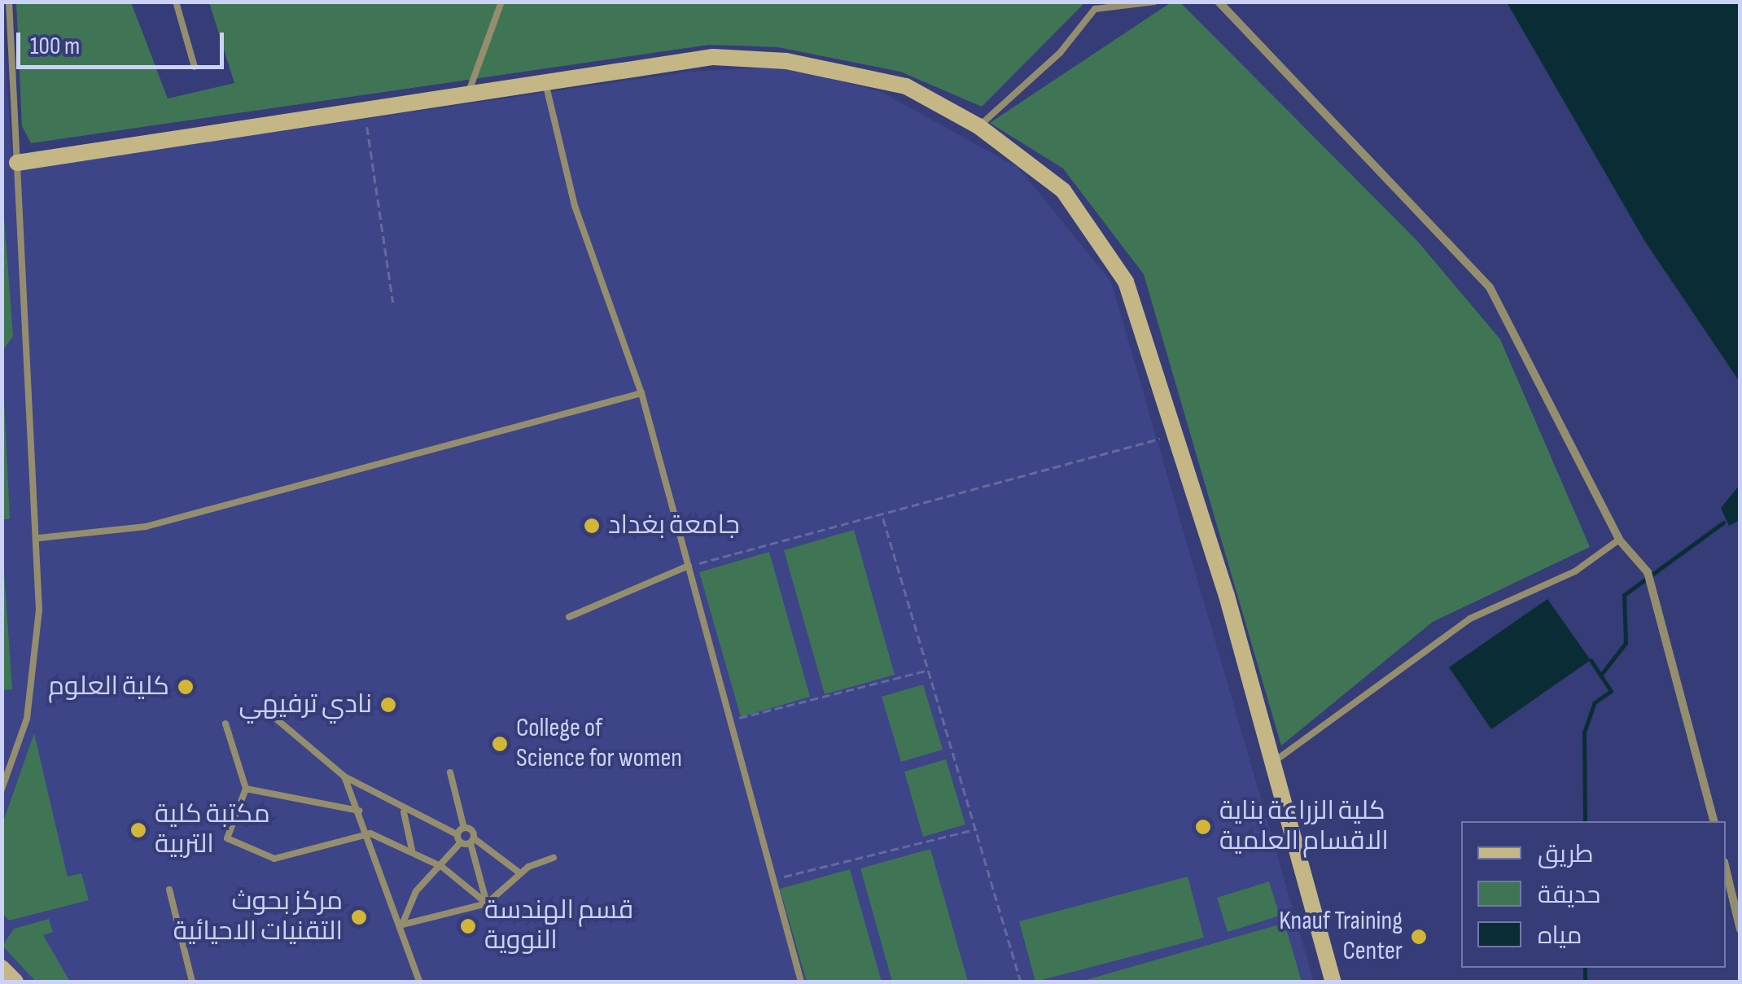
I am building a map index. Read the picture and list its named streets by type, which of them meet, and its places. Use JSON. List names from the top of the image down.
{
  "places": [
    "جامعة بغداد",
    "كلية العلوم",
    "نادي ترفيهي",
    "College of Science for women",
    "كلية الزراعة بناية الاقسام العلمية",
    "مكتبة كلية التربية",
    "مركز بحوث التقنيات الاحيائية",
    "قسم الهندسة النووية",
    "Knauf Training Center"
  ],
  "legend": ["طريق", "حديقة", "مياه"],
  "scale_bar": "100 m"
}
